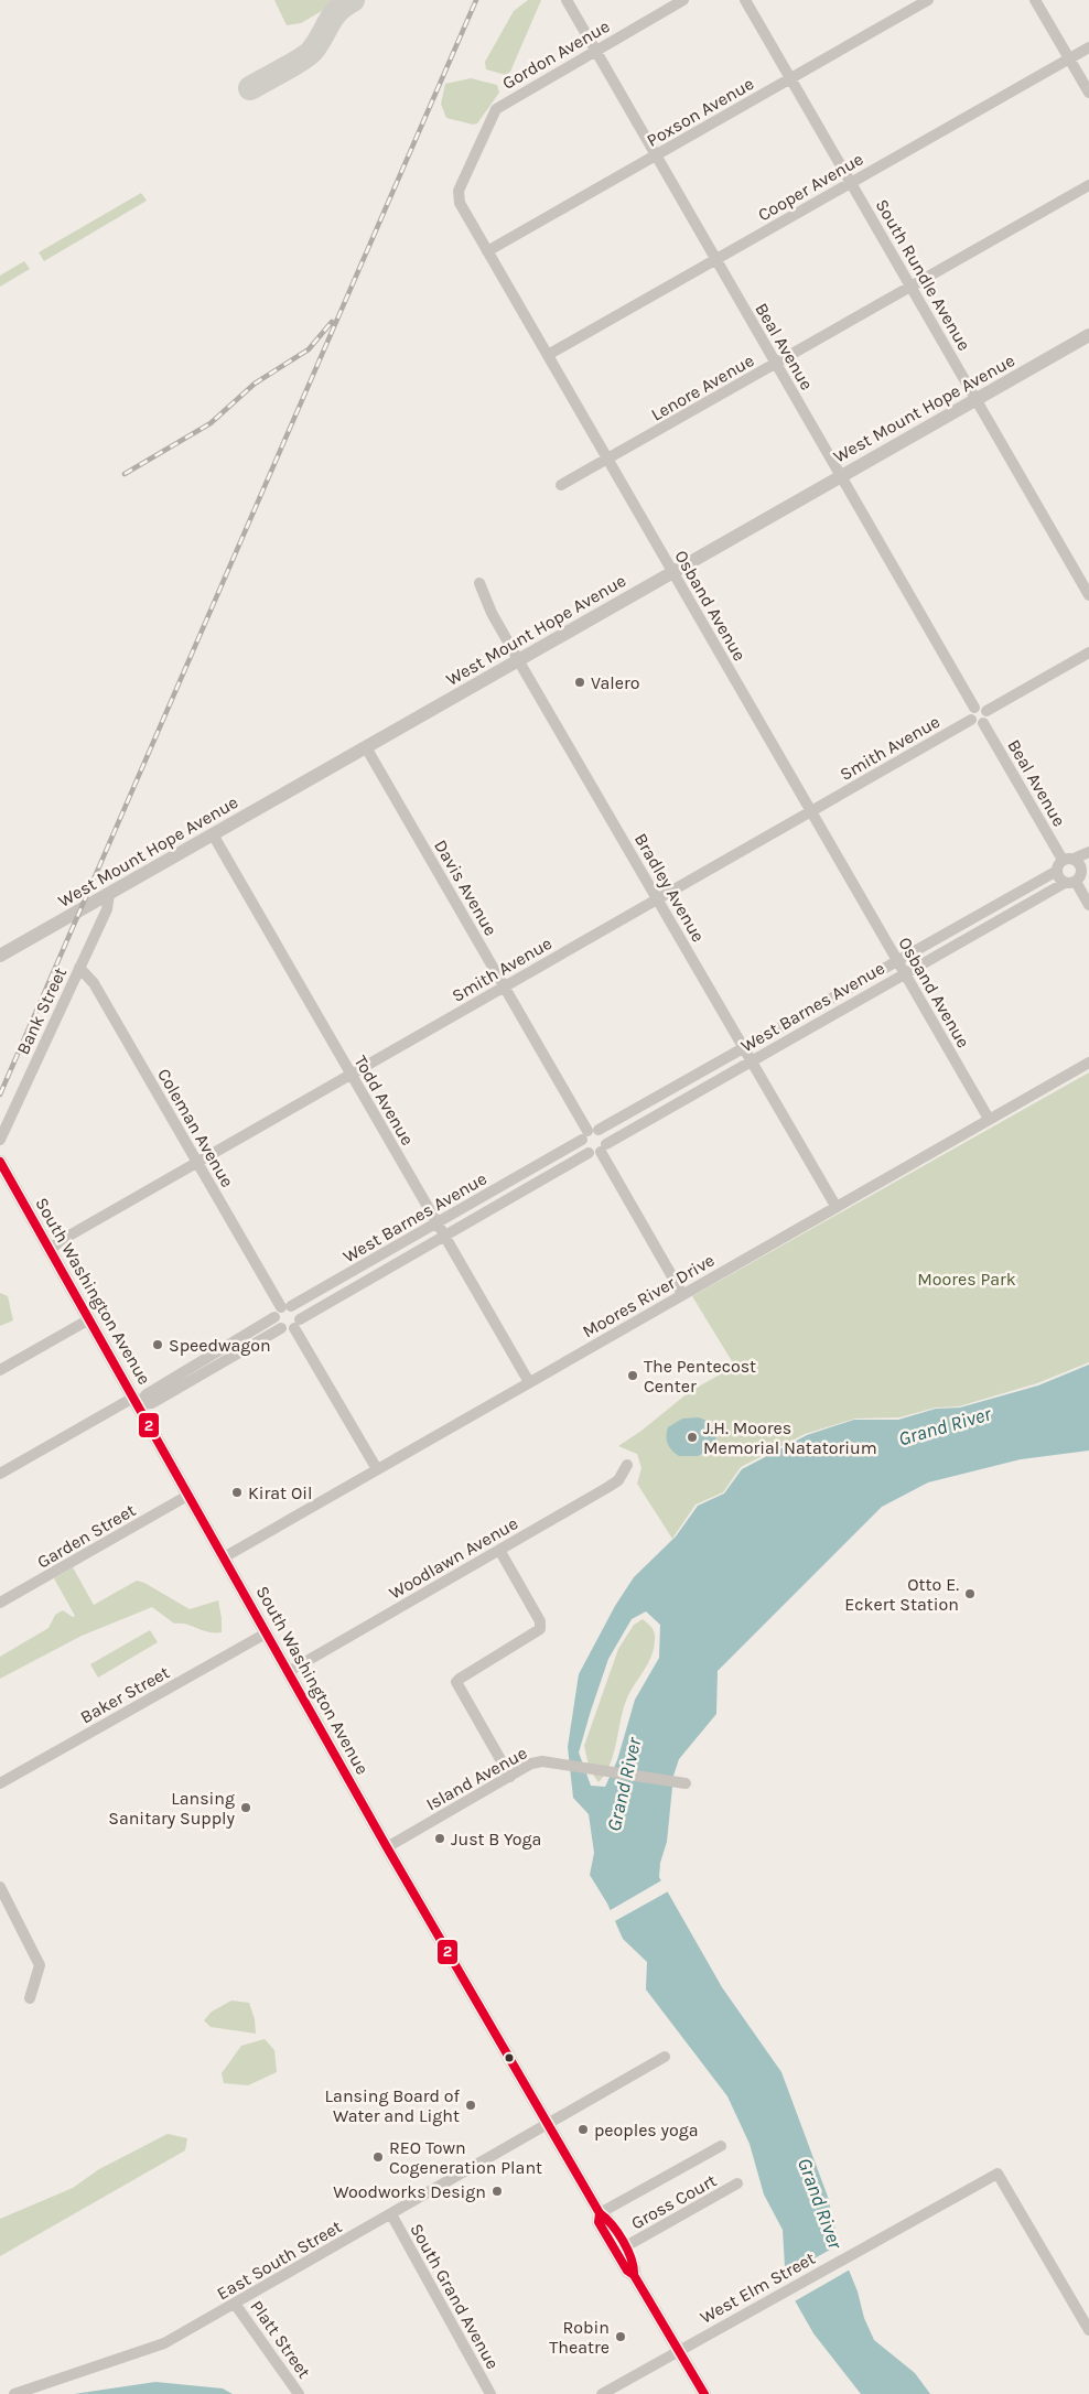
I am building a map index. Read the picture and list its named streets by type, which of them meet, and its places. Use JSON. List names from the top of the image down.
{
  "streets": {
    "street": [
      "Gordon Avenue",
      "Poxson Avenue",
      "Cooper Avenue",
      "South Rundle Avenue",
      "Beal Avenue",
      "Lenore Avenue",
      "West Mount Hope Avenue",
      "Osband Avenue",
      "Smith Avenue",
      "Davis Avenue",
      "Bradley Avenue",
      "West Barnes Avenue",
      "Bank Street",
      "Todd Avenue",
      "Coleman Avenue",
      "South Washington Avenue",
      "Moores River Drive",
      "Garden Street",
      "Woodlawn Avenue",
      "Baker Street",
      "Island Avenue",
      "Gross Court",
      "East South Street",
      "West Elm Street",
      "South Grand Avenue",
      "Platt Street"
    ]
  },
  "crossings": [
    ["Gordon Avenue", "Beal Avenue"],
    ["Gordon Avenue", "Osband Avenue"],
    ["Poxson Avenue", "South Rundle Avenue"],
    ["Poxson Avenue", "Beal Avenue"],
    ["Poxson Avenue", "Osband Avenue"],
    ["Cooper Avenue", "South Rundle Avenue"],
    ["Cooper Avenue", "Beal Avenue"],
    ["Cooper Avenue", "Osband Avenue"],
    ["South Rundle Avenue", "Lenore Avenue"],
    ["South Rundle Avenue", "West Mount Hope Avenue"],
    ["Beal Avenue", "Lenore Avenue"],
    ["Beal Avenue", "West Mount Hope Avenue"],
    ["Beal Avenue", "West Barnes Avenue"],
    ["Lenore Avenue", "Osband Avenue"],
    ["West Mount Hope Avenue", "Osband Avenue"],
    ["West Mount Hope Avenue", "Davis Avenue"],
    ["West Mount Hope Avenue", "Bradley Avenue"],
    ["West Mount Hope Avenue", "Bank Street"],
    ["West Mount Hope Avenue", "Todd Avenue"],
    ["Osband Avenue", "Smith Avenue"],
    ["Osband Avenue", "West Barnes Avenue"],
    ["Osband Avenue", "Moores River Drive"],
    ["Smith Avenue", "Davis Avenue"],
    ["Smith Avenue", "Bradley Avenue"],
    ["Smith Avenue", "Todd Avenue"],
    ["Smith Avenue", "Coleman Avenue"],
    ["Smith Avenue", "South Washington Avenue"],
    ["Davis Avenue", "West Barnes Avenue"],
    ["Bradley Avenue", "West Barnes Avenue"],
    ["Bradley Avenue", "Moores River Drive"],
    ["West Barnes Avenue", "Todd Avenue"],
    ["West Barnes Avenue", "Coleman Avenue"],
    ["Bank Street", "Coleman Avenue"],
    ["Todd Avenue", "Moores River Drive"],
    ["South Washington Avenue", "Moores River Drive"],
    ["South Washington Avenue", "Garden Street"],
    ["South Washington Avenue", "Woodlawn Avenue"],
    ["South Washington Avenue", "Baker Street"],
    ["South Washington Avenue", "Island Avenue"],
    ["South Washington Avenue", "Gross Court"],
    ["South Washington Avenue", "East South Street"],
    ["South Washington Avenue", "West Elm Street"],
    ["East South Street", "South Grand Avenue"],
    ["East South Street", "Platt Street"]
  ],
  "water": ["Grand River"],
  "parks": ["Moores Park"],
  "places": [
    "Valero",
    "Speedwagon",
    "The Pentecost Center",
    "J.H. Moores Memorial Natatorium",
    "Kirat Oil",
    "Otto E. Eckert Station",
    "Lansing Sanitary Supply",
    "Just B Yoga",
    "Lansing Board of Water and Light",
    "peoples yoga",
    "REO Town Cogeneration Plant",
    "Woodworks Design",
    "Robin Theatre"
  ],
  "lines": ["transit line 2"]
}
